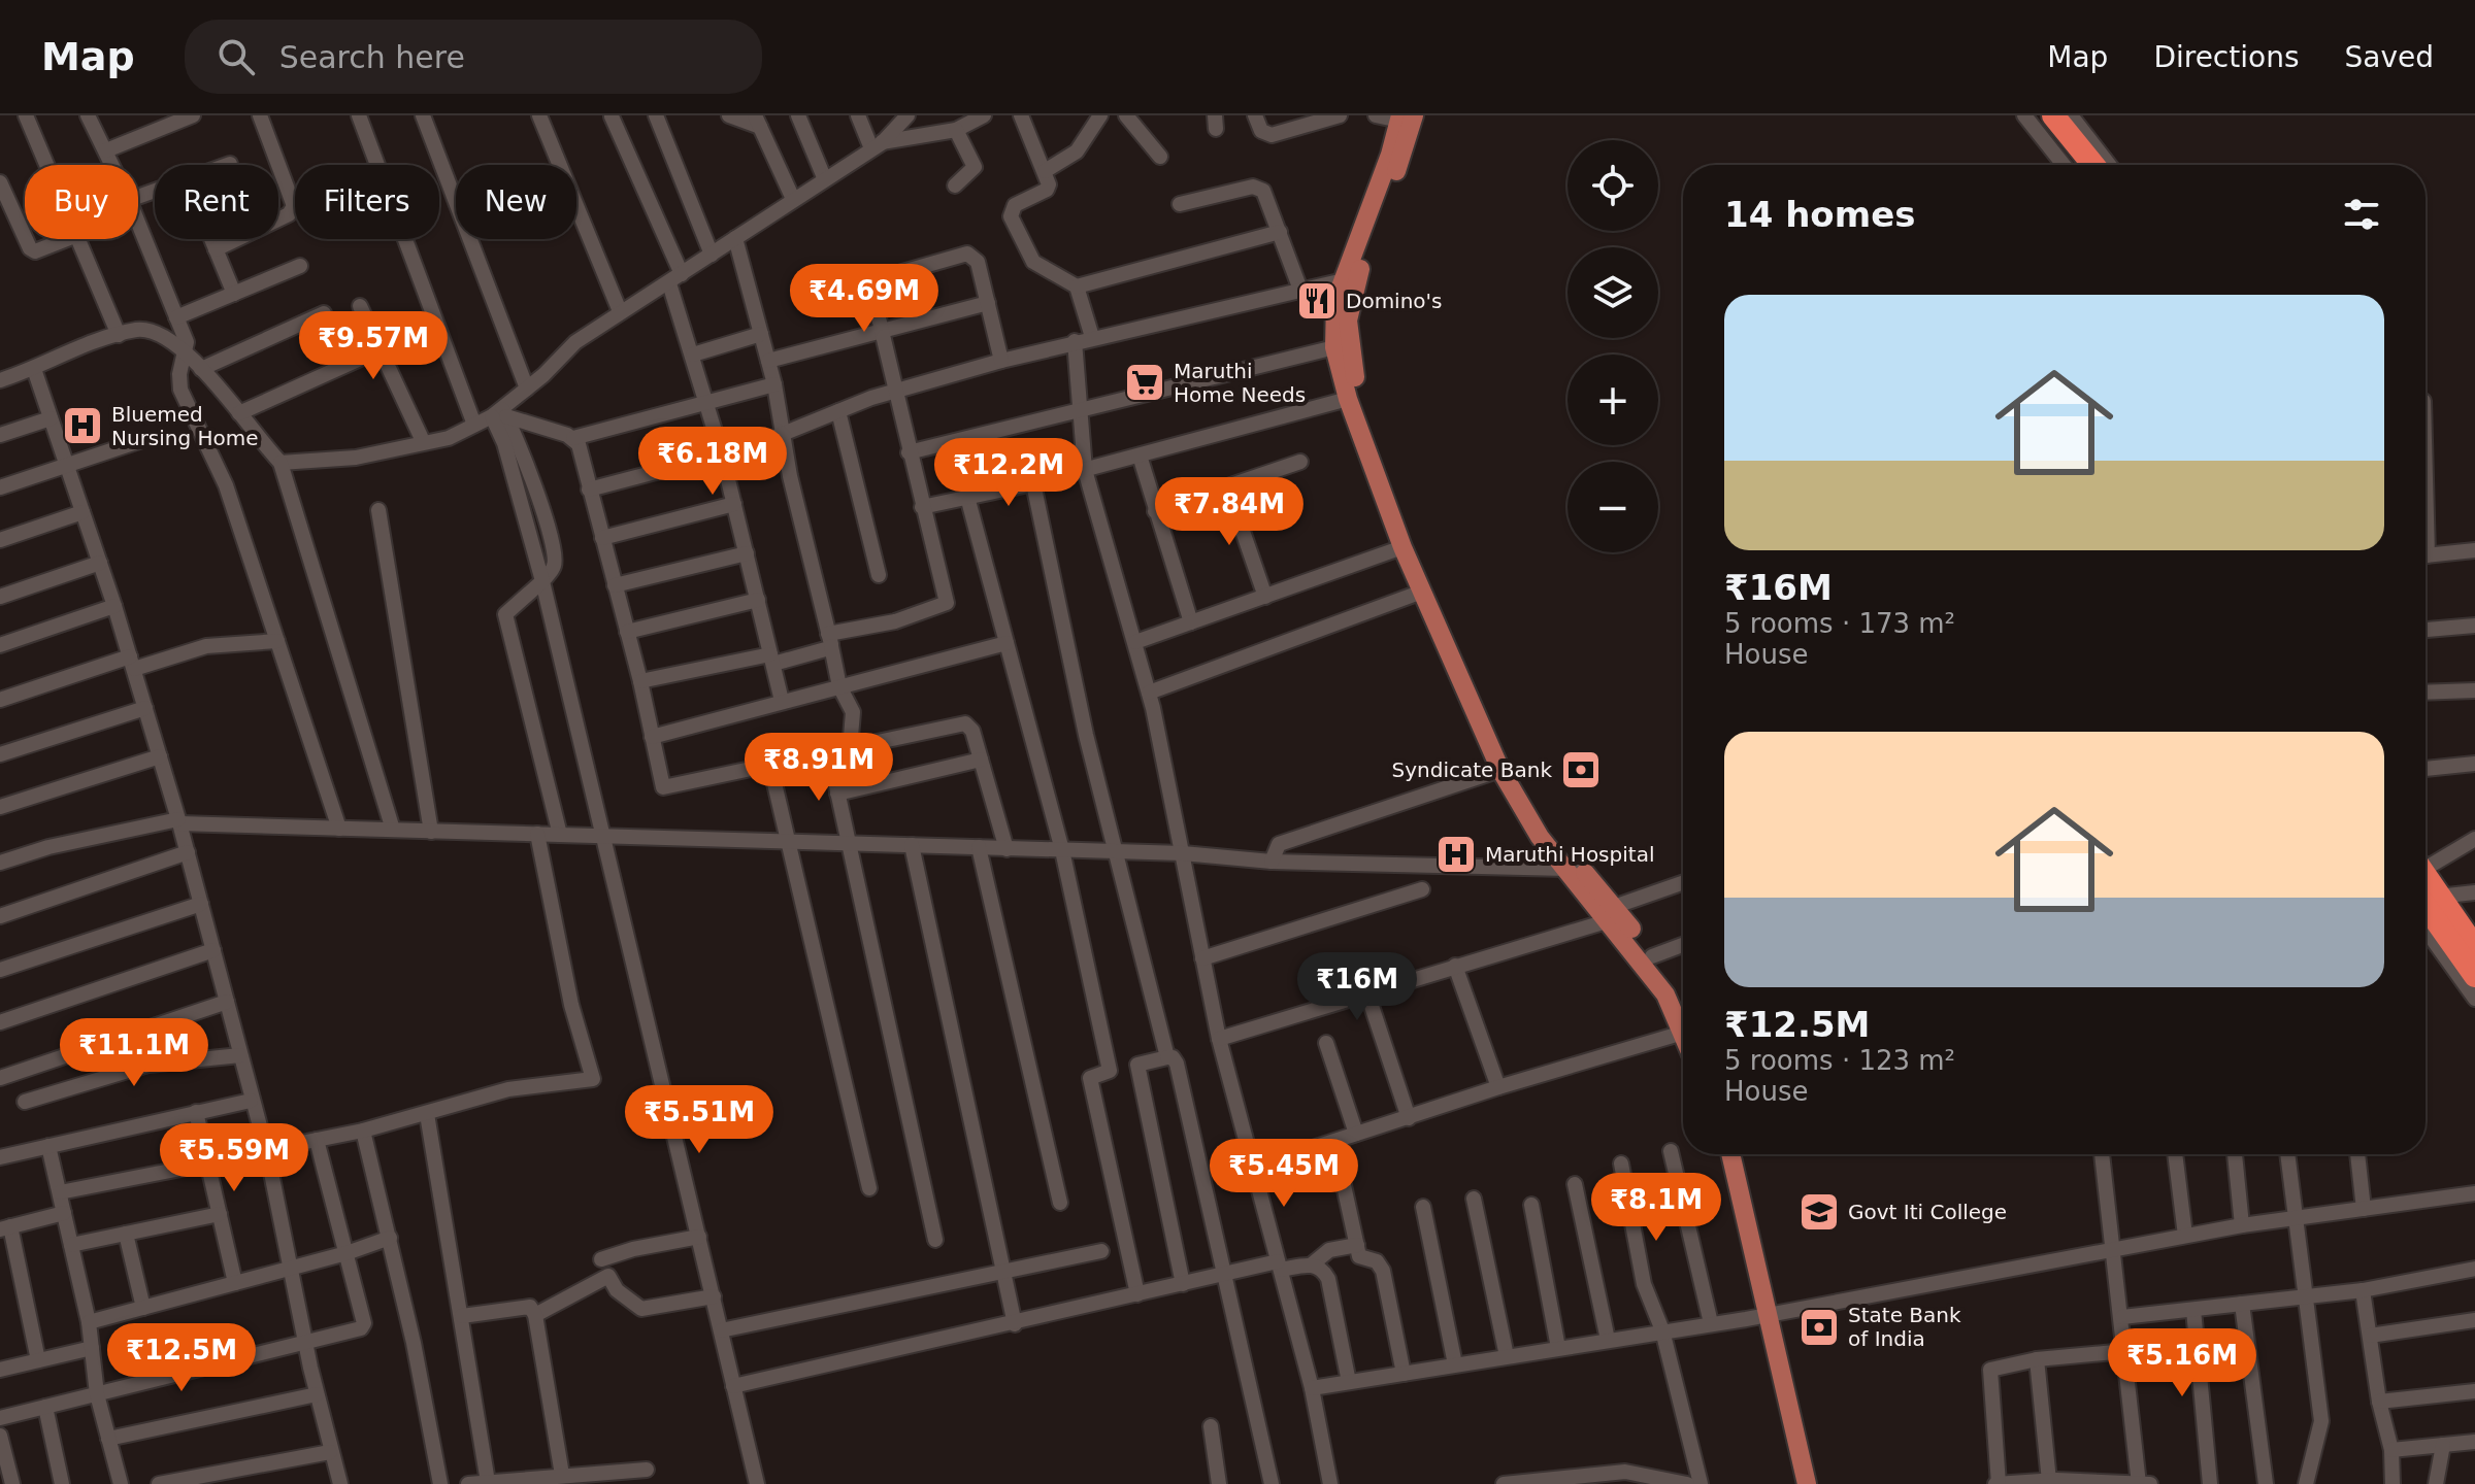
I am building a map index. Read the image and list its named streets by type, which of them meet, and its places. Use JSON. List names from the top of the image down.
{
  "places": {
    "restaurant": ["Domino's"],
    "supermarket": ["Maruthi Home Needs"],
    "hospital": ["Bluemed Nursing Home", "Maruthi Hospital"],
    "bank": ["Syndicate Bank", "State Bank of India"],
    "school or university": ["Govt Iti College"]
  },
  "page": {
    "header": "Map",
    "search": "Search here",
    "nav": ["Map", "Directions", "Saved"],
    "map_buttons": ["+", "−"],
    "chip": [
      "Buy",
      "Rent",
      "Filters",
      "New"
    ],
    "heading": "14 homes",
    "price": [
      "₹4.69M",
      "₹9.57M",
      "₹6.18M",
      "₹12.2M",
      "₹7.84M",
      "₹8.91M",
      "₹16M",
      "₹11.1M",
      "₹5.51M",
      "₹5.59M",
      "₹5.45M",
      "₹8.1M",
      "₹12.5M",
      "₹5.16M"
    ],
    "list": [
      {
        "name": "₹16M",
        "note": "5 rooms · 173 m² · House"
      },
      {
        "name": "₹12.5M",
        "note": "5 rooms · 123 m² · House"
      }
    ]
  }
}
